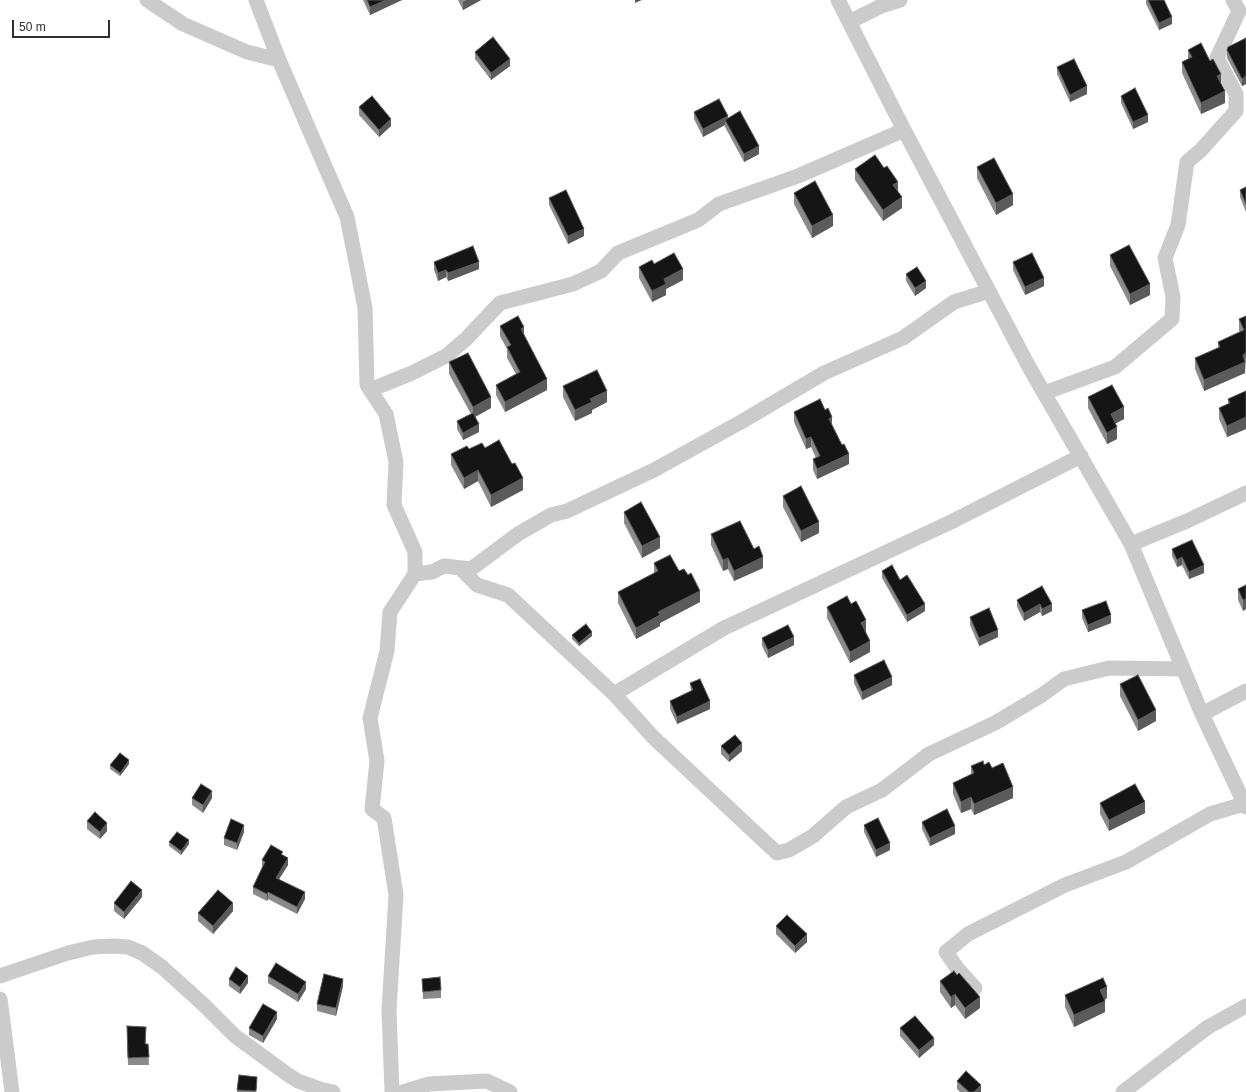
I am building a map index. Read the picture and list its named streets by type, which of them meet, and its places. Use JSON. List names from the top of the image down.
{
  "scale_bar": "50 m"
}
